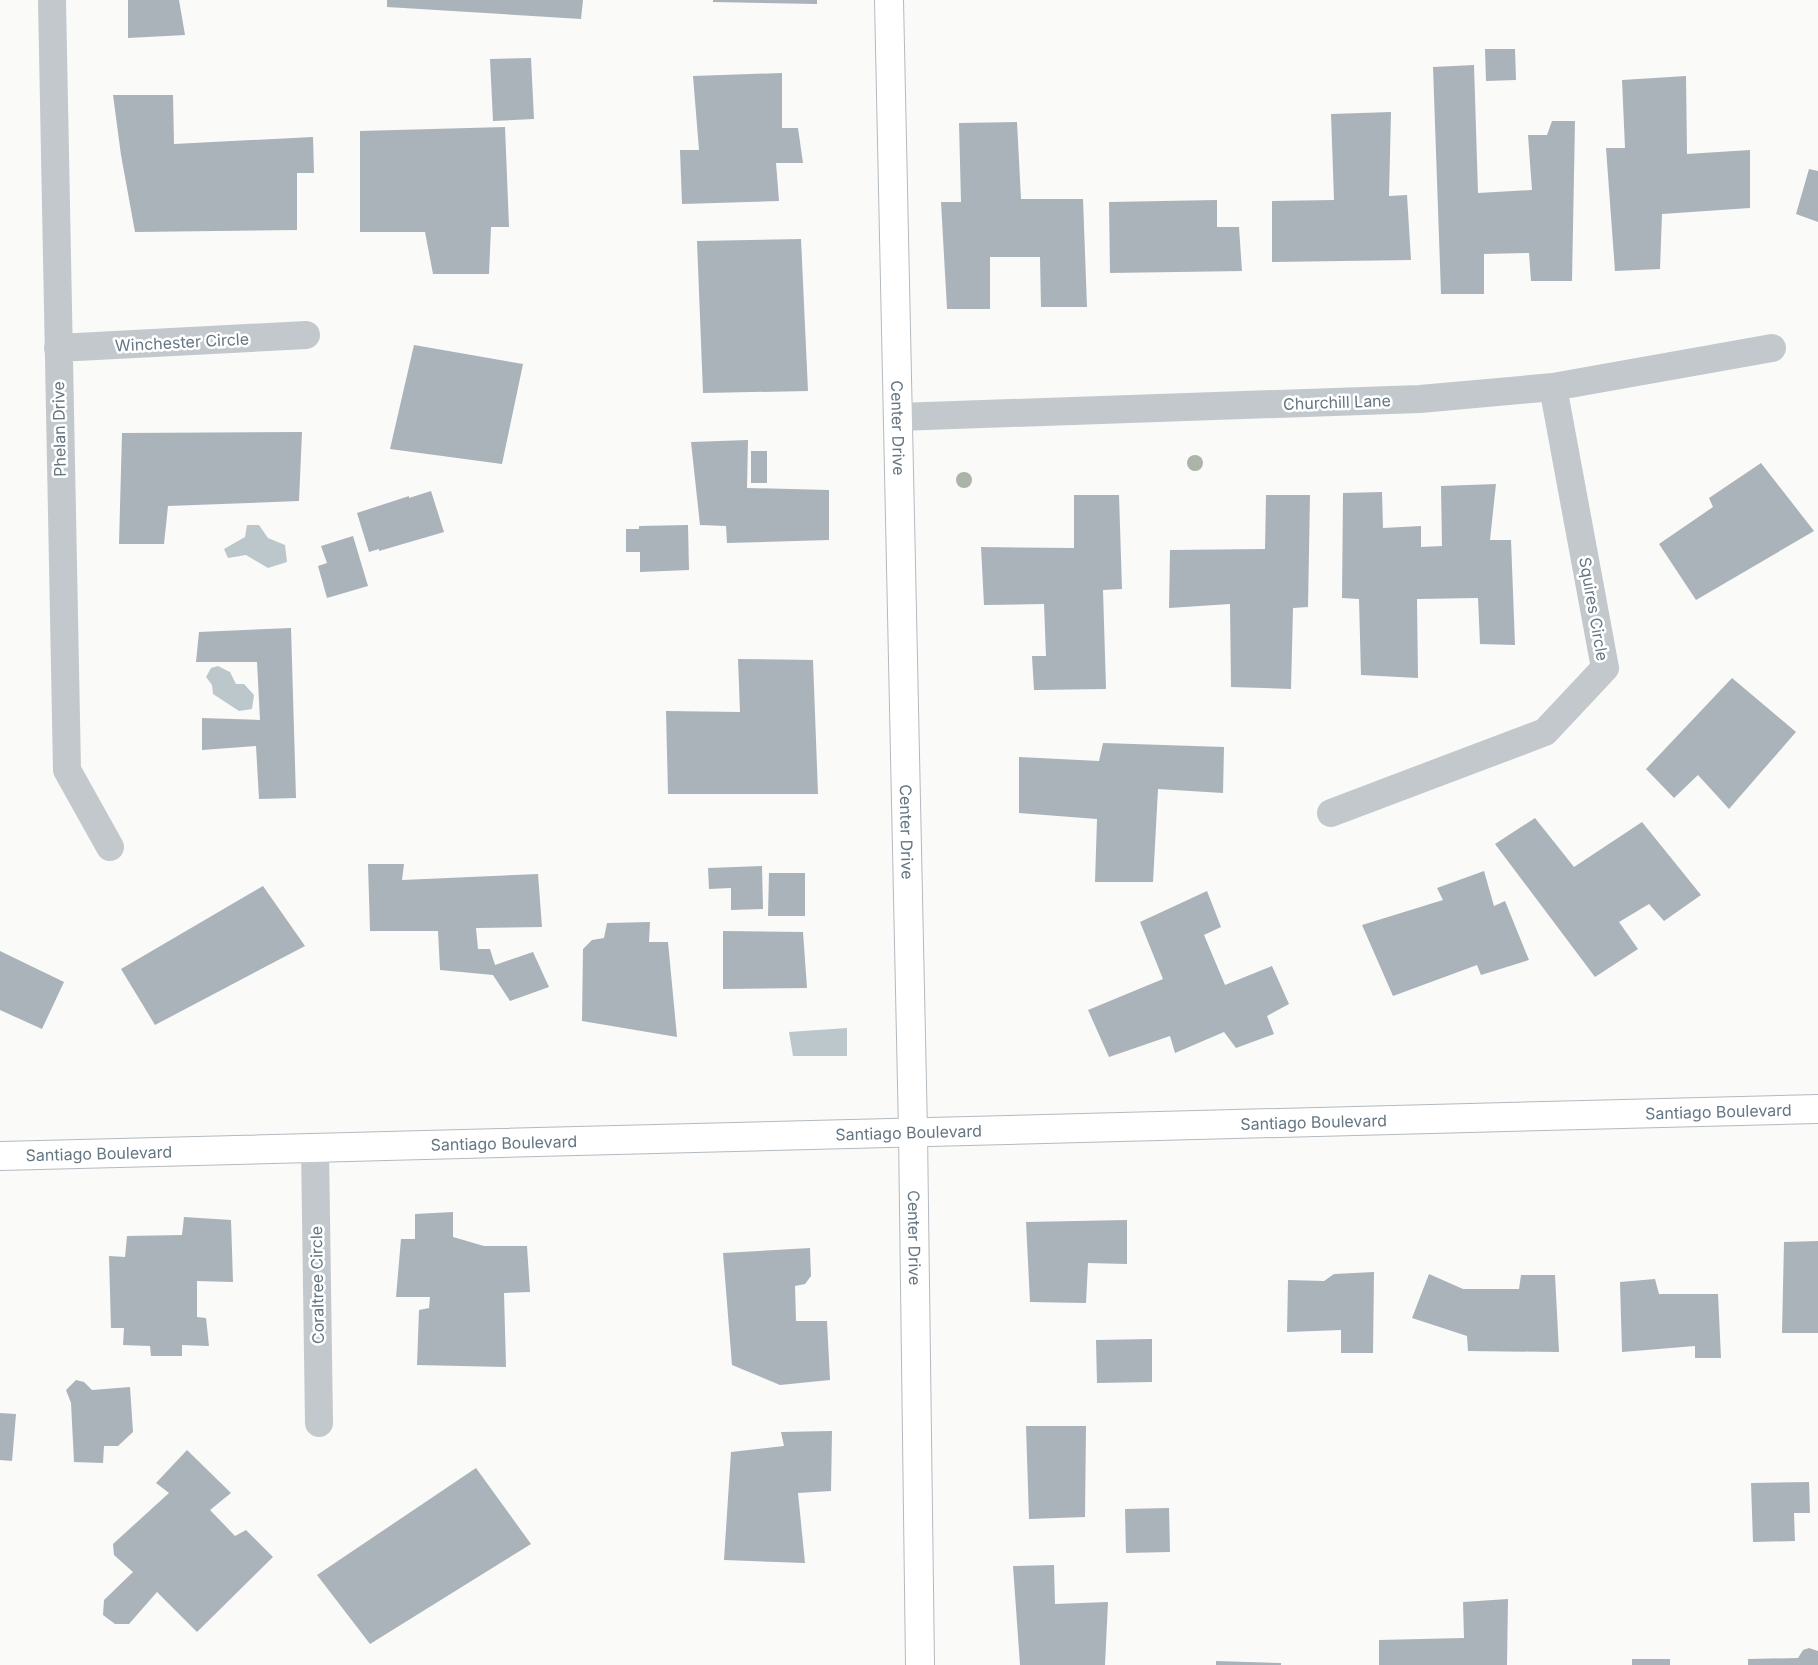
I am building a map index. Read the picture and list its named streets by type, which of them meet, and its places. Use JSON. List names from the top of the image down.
{
  "streets": {
    "street": [
      "Winchester Circle",
      "Churchill Lane",
      "Center Drive",
      "Phelan Drive",
      "Squires Circle",
      "Santiago Boulevard",
      "Coraltree Circle"
    ]
  },
  "crossings": [
    ["Winchester Circle", "Phelan Drive"],
    ["Churchill Lane", "Center Drive"],
    ["Churchill Lane", "Squires Circle"],
    ["Center Drive", "Santiago Boulevard"],
    ["Santiago Boulevard", "Coraltree Circle"]
  ]
}
